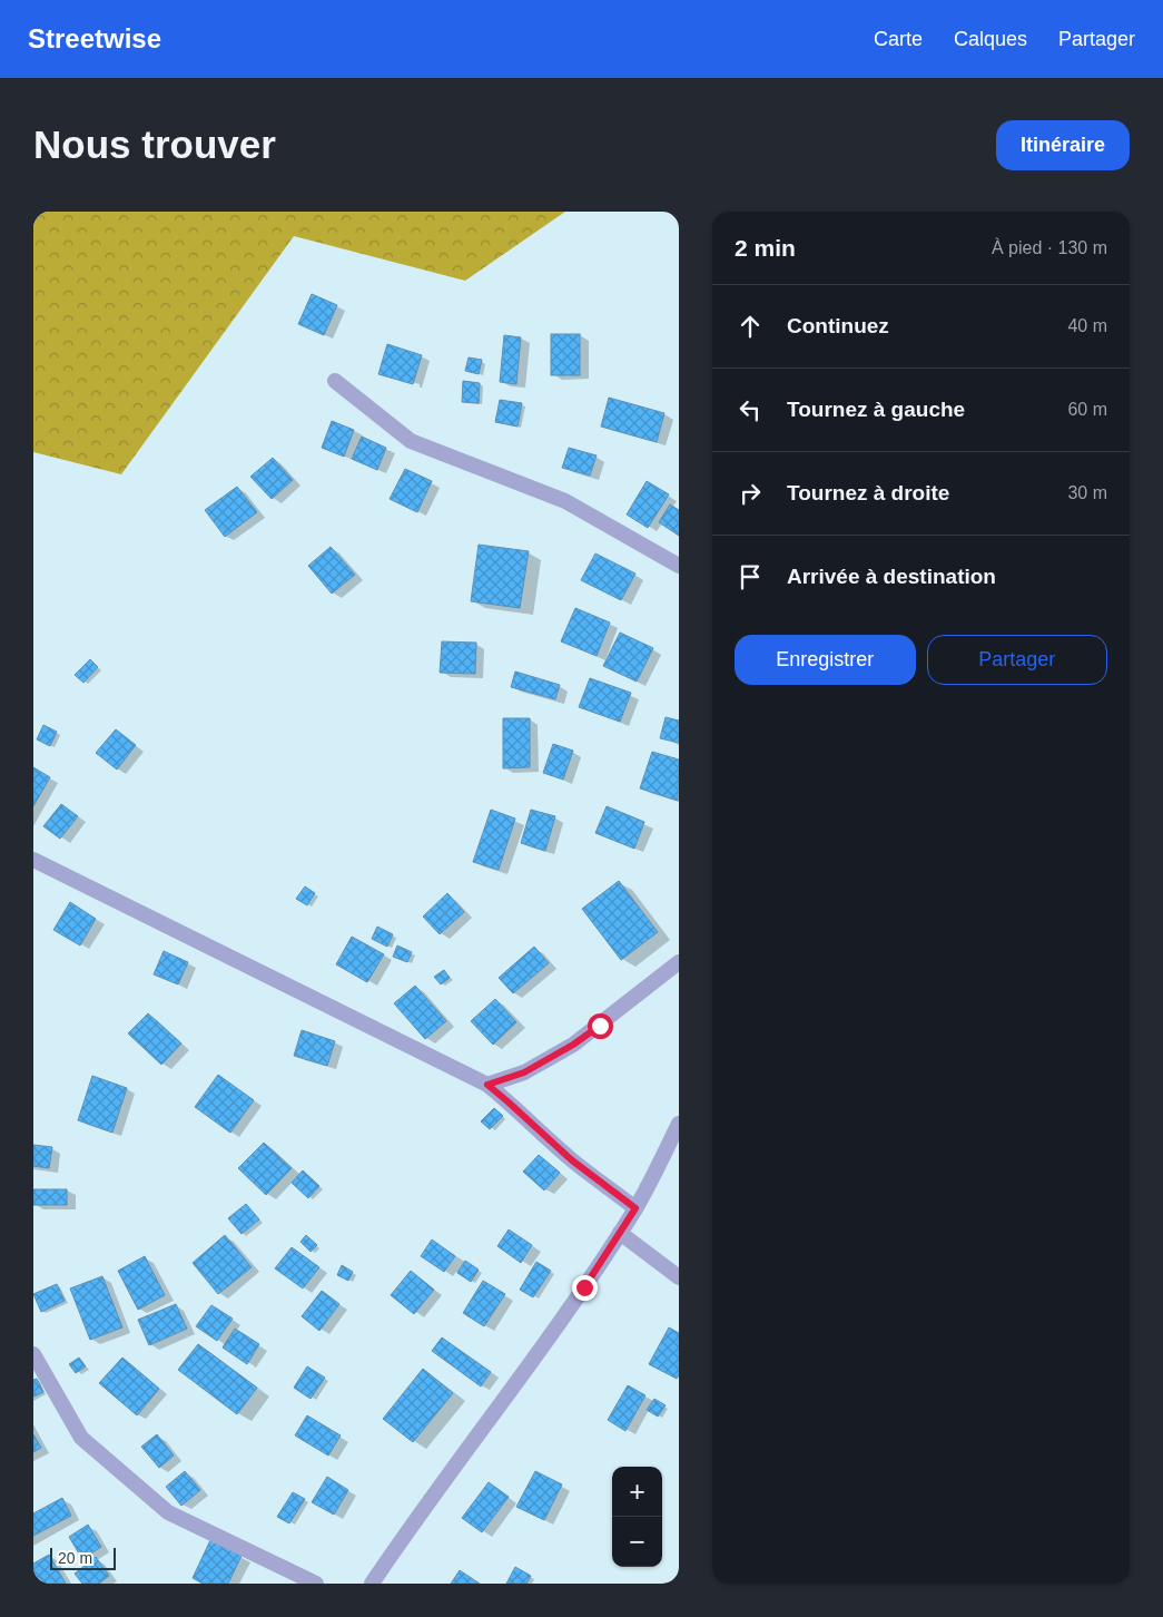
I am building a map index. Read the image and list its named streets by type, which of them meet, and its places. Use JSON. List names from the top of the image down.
{
  "scale_bar": "20 m",
  "page": {
    "header": "Streetwise",
    "nav": ["Carte", "Calques", "Partager"],
    "buttons": [
      "Itinéraire",
      ["Enregistrer", "Partager"]
    ],
    "title": "Nous trouver",
    "heading": ["2 min", "À pied · 130 m"],
    "list": [
      ["Continuez", "40 m"],
      ["Tournez à gauche", "60 m"],
      ["Tournez à droite", "30 m"],
      "Arrivée à destination"
    ],
    "map_buttons": ["+", "−"],
    "scale": "20 m"
  }
}
